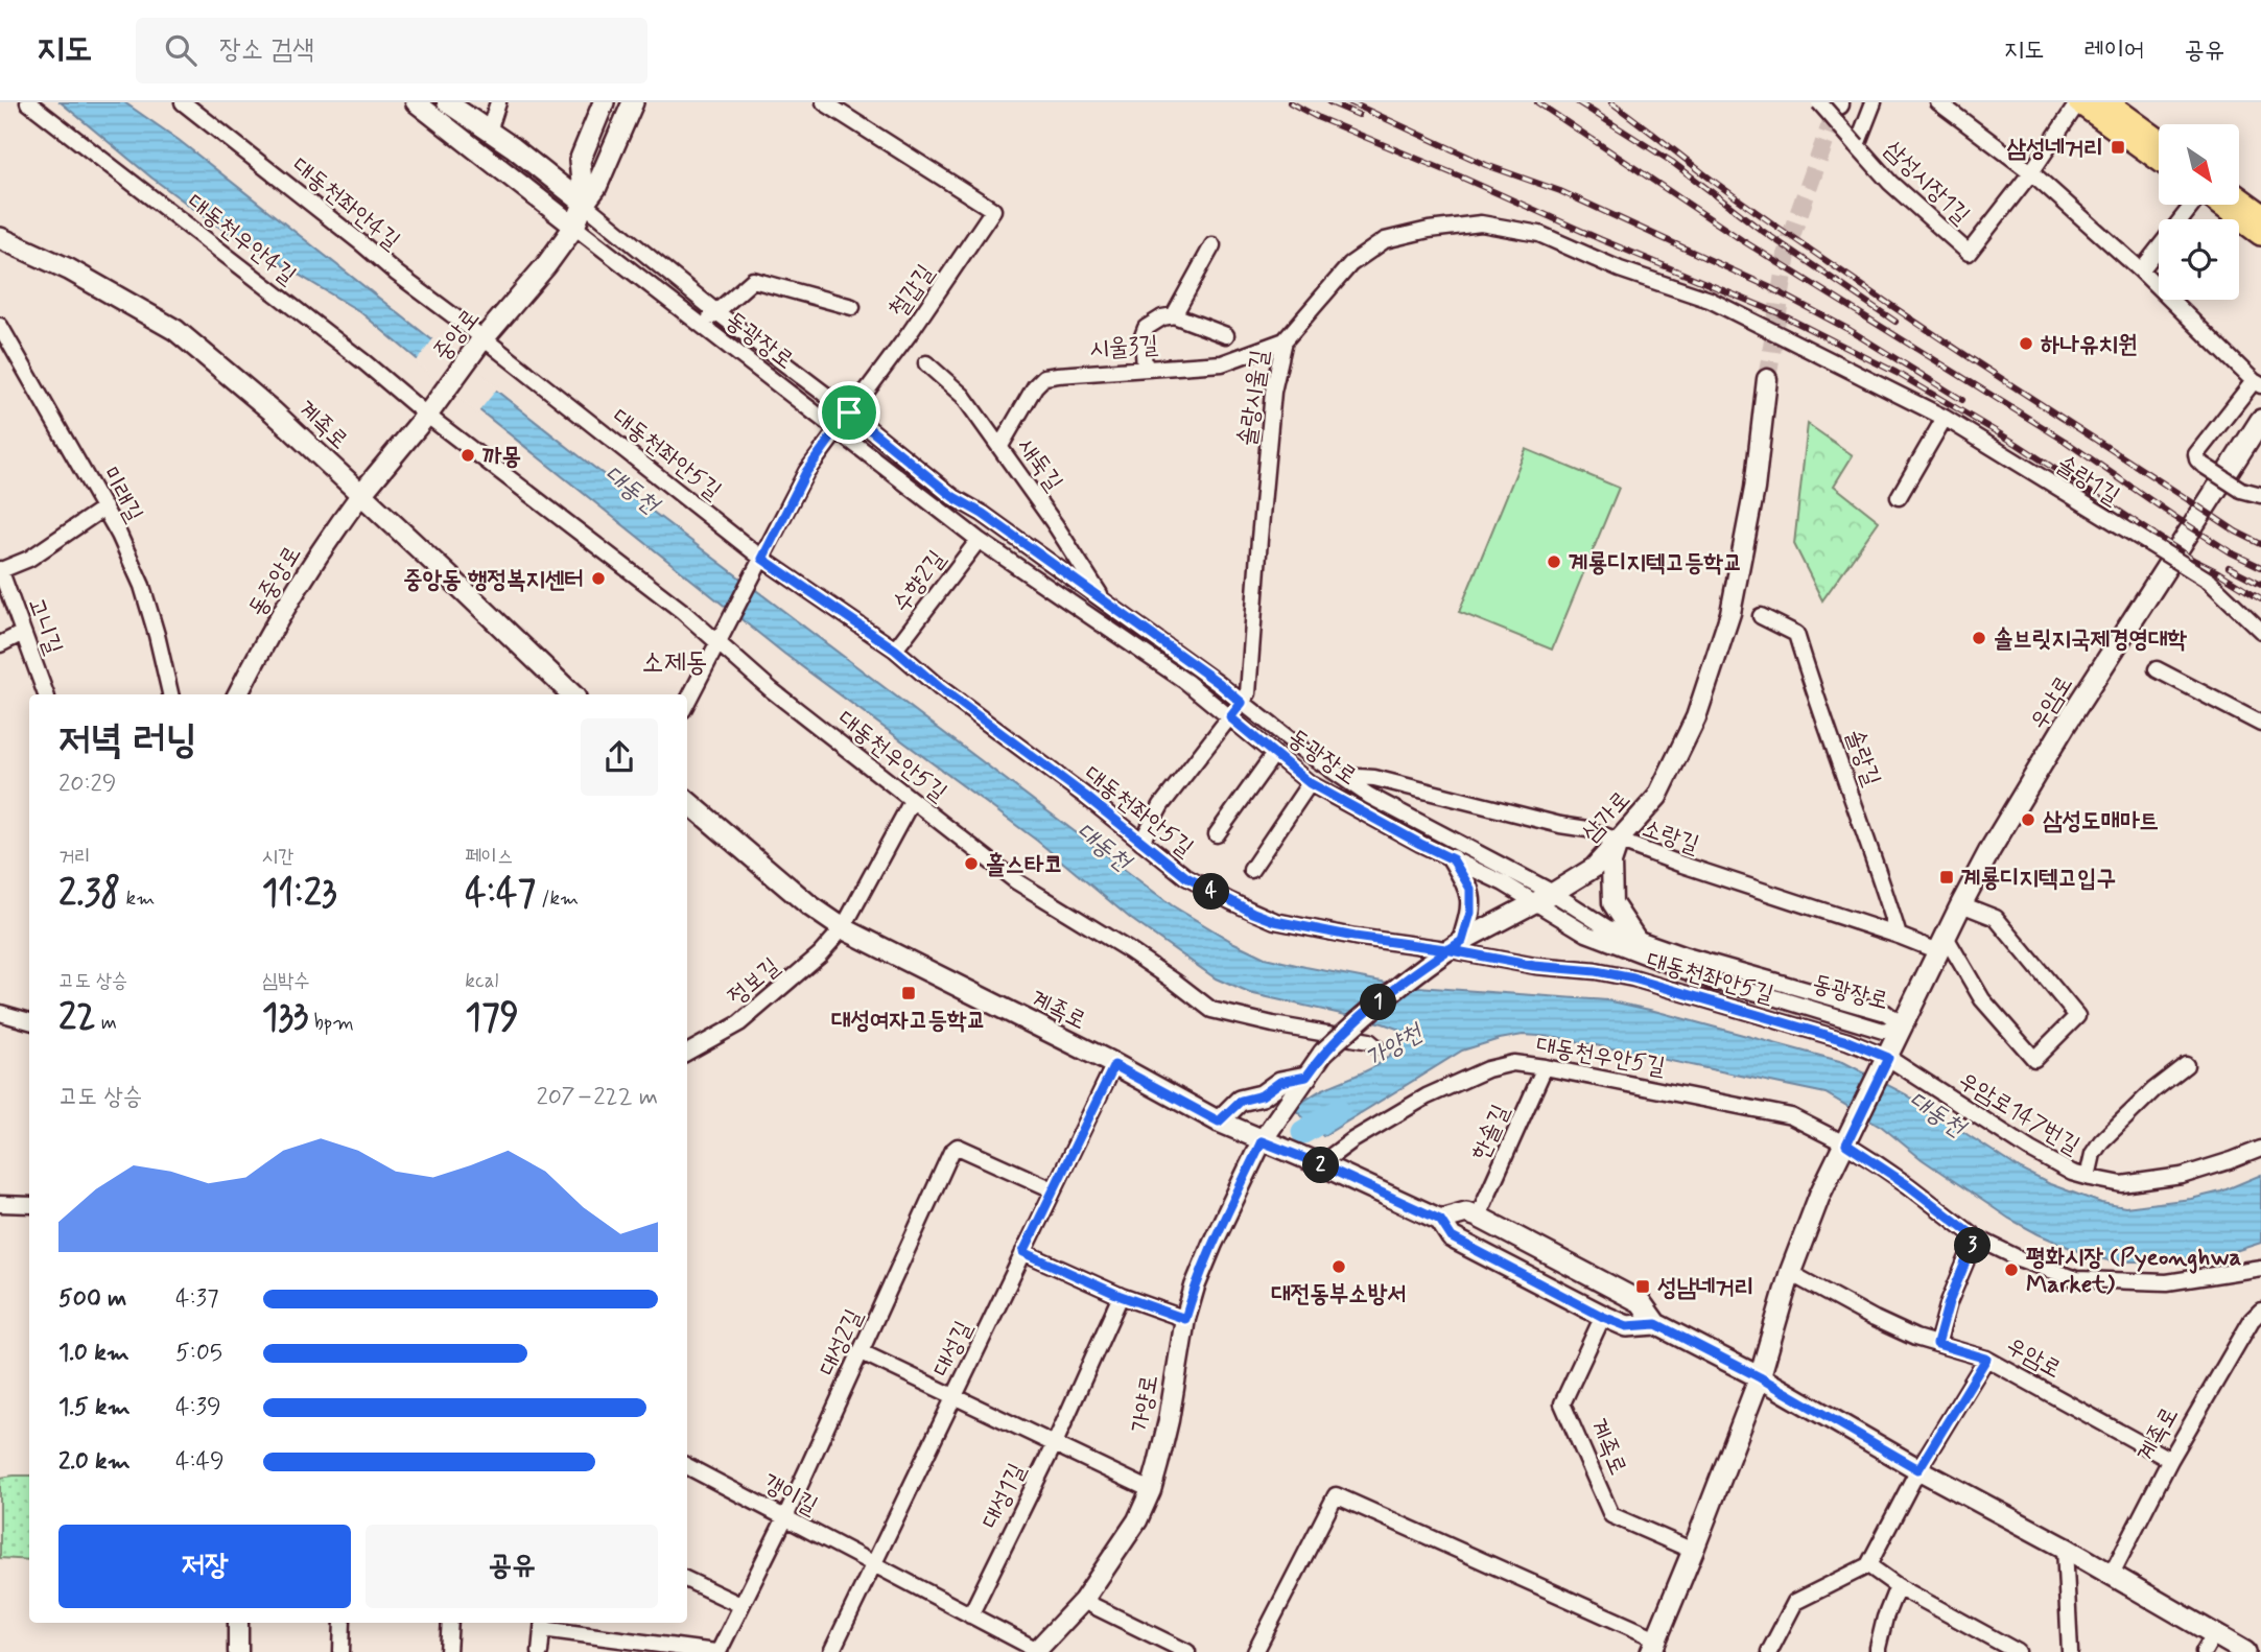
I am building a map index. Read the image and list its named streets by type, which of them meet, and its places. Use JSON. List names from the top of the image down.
{
  "streets": {
    "main road": ["중앙로", "계족로", "우암로"],
    "street": [
      "삼성시장1길",
      "대동천좌안4길",
      "대동천우안4길",
      "철갑길",
      "동광장로",
      "시울3길",
      "솔랑시울길",
      "대동천좌안5길",
      "새둑길",
      "솔랑1길",
      "미래길",
      "동중앙로",
      "수향2길",
      "고니길",
      "대동천우안5길",
      "솔랑길",
      "삼가로",
      "소랑길",
      "정보길",
      "우암로147번길",
      "한솔길",
      "대성2길",
      "대성길",
      "가양로",
      "갱이길",
      "대성1길"
    ]
  },
  "crossings": [
    ["대동천좌안4길", "중앙로"],
    ["대동천좌안4길", "대동천좌안5길"],
    ["대동천우안4길", "중앙로"],
    ["대동천우안4길", "대동천우안5길"],
    ["철갑길", "동광장로"],
    ["철갑길", "대동천좌안5길"],
    ["철갑길", "대동천우안5길"],
    ["중앙로", "동광장로"],
    ["중앙로", "계족로"],
    ["중앙로", "대동천좌안5길"],
    ["중앙로", "동중앙로"],
    ["중앙로", "대동천우안5길"],
    ["동광장로", "솔랑시울길"],
    ["동광장로", "새둑길"],
    ["동광장로", "수향2길"],
    ["동광장로", "우암로"],
    ["동광장로", "삼가로"],
    ["동광장로", "소랑길"],
    ["시울3길", "솔랑시울길"],
    ["시울3길", "새둑길"],
    ["솔랑시울길", "대동천좌안5길"],
    ["솔랑시울길", "솔랑1길"],
    ["계족로", "동중앙로"],
    ["계족로", "우암로"],
    ["계족로", "대동천우안5길"],
    ["계족로", "삼가로"],
    ["계족로", "정보길"],
    ["계족로", "한솔길"],
    ["계족로", "대성길"],
    ["계족로", "가양로"],
    ["대동천좌안5길", "수향2길"],
    ["대동천좌안5길", "우암로"],
    ["대동천좌안5길", "우암로147번길"],
    ["우암로", "대동천우안5길"],
    ["우암로", "소랑길"],
    ["우암로", "우암로147번길"],
    ["대동천우안5길", "정보길"],
    ["대동천우안5길", "한솔길"],
    ["솔랑길", "소랑길"],
    ["삼가로", "소랑길"],
    ["삼가로", "가양로"],
    ["대성2길", "대성길"],
    ["대성2길", "갱이길"],
    ["대성길", "갱이길"]
  ],
  "districts": ["소제동"],
  "water": ["대동천", "가양천"],
  "places": {
    "transit": [
      "삼성네거리",
      "계룡디지텍고입구",
      "대성여자고등학교",
      "성남네거리"
    ],
    "other": [
      "하나유치원",
      "까몽",
      "계룡디지텍고등학교",
      "중앙동 행정복지센터",
      "솔브릿지국제경영대학",
      "삼성도매마트",
      "홀스타코",
      "대전동부소방서",
      "평화시장 (Pyeonghwa Market)"
    ]
  },
  "north": "bottom right",
  "page": {
    "header": "지도",
    "search": "장소 검색",
    "nav": ["지도", "레이어", "공유"],
    "heading": ["저녁 러닝", "20:29"],
    "stats": [
      ["거리", "2.38 km"],
      ["시간", "11:23"],
      ["페이스", "4:47 /km"],
      ["고도 상승", "22 m"],
      ["심박수", "133 bpm"],
      ["kcal", "179"]
    ],
    "pins": [
      "4",
      "1",
      "2",
      "3"
    ],
    "chart": ["고도 상승", "207–222 m"],
    "list": [
      {
        "name": "500 m",
        "note": "4:37"
      },
      {
        "name": "1.0 km",
        "note": "5:05"
      },
      {
        "name": "1.5 km",
        "note": "4:39"
      },
      {
        "name": "2.0 km",
        "note": "4:49"
      }
    ],
    "buttons": ["저장", "공유"]
  }
}
